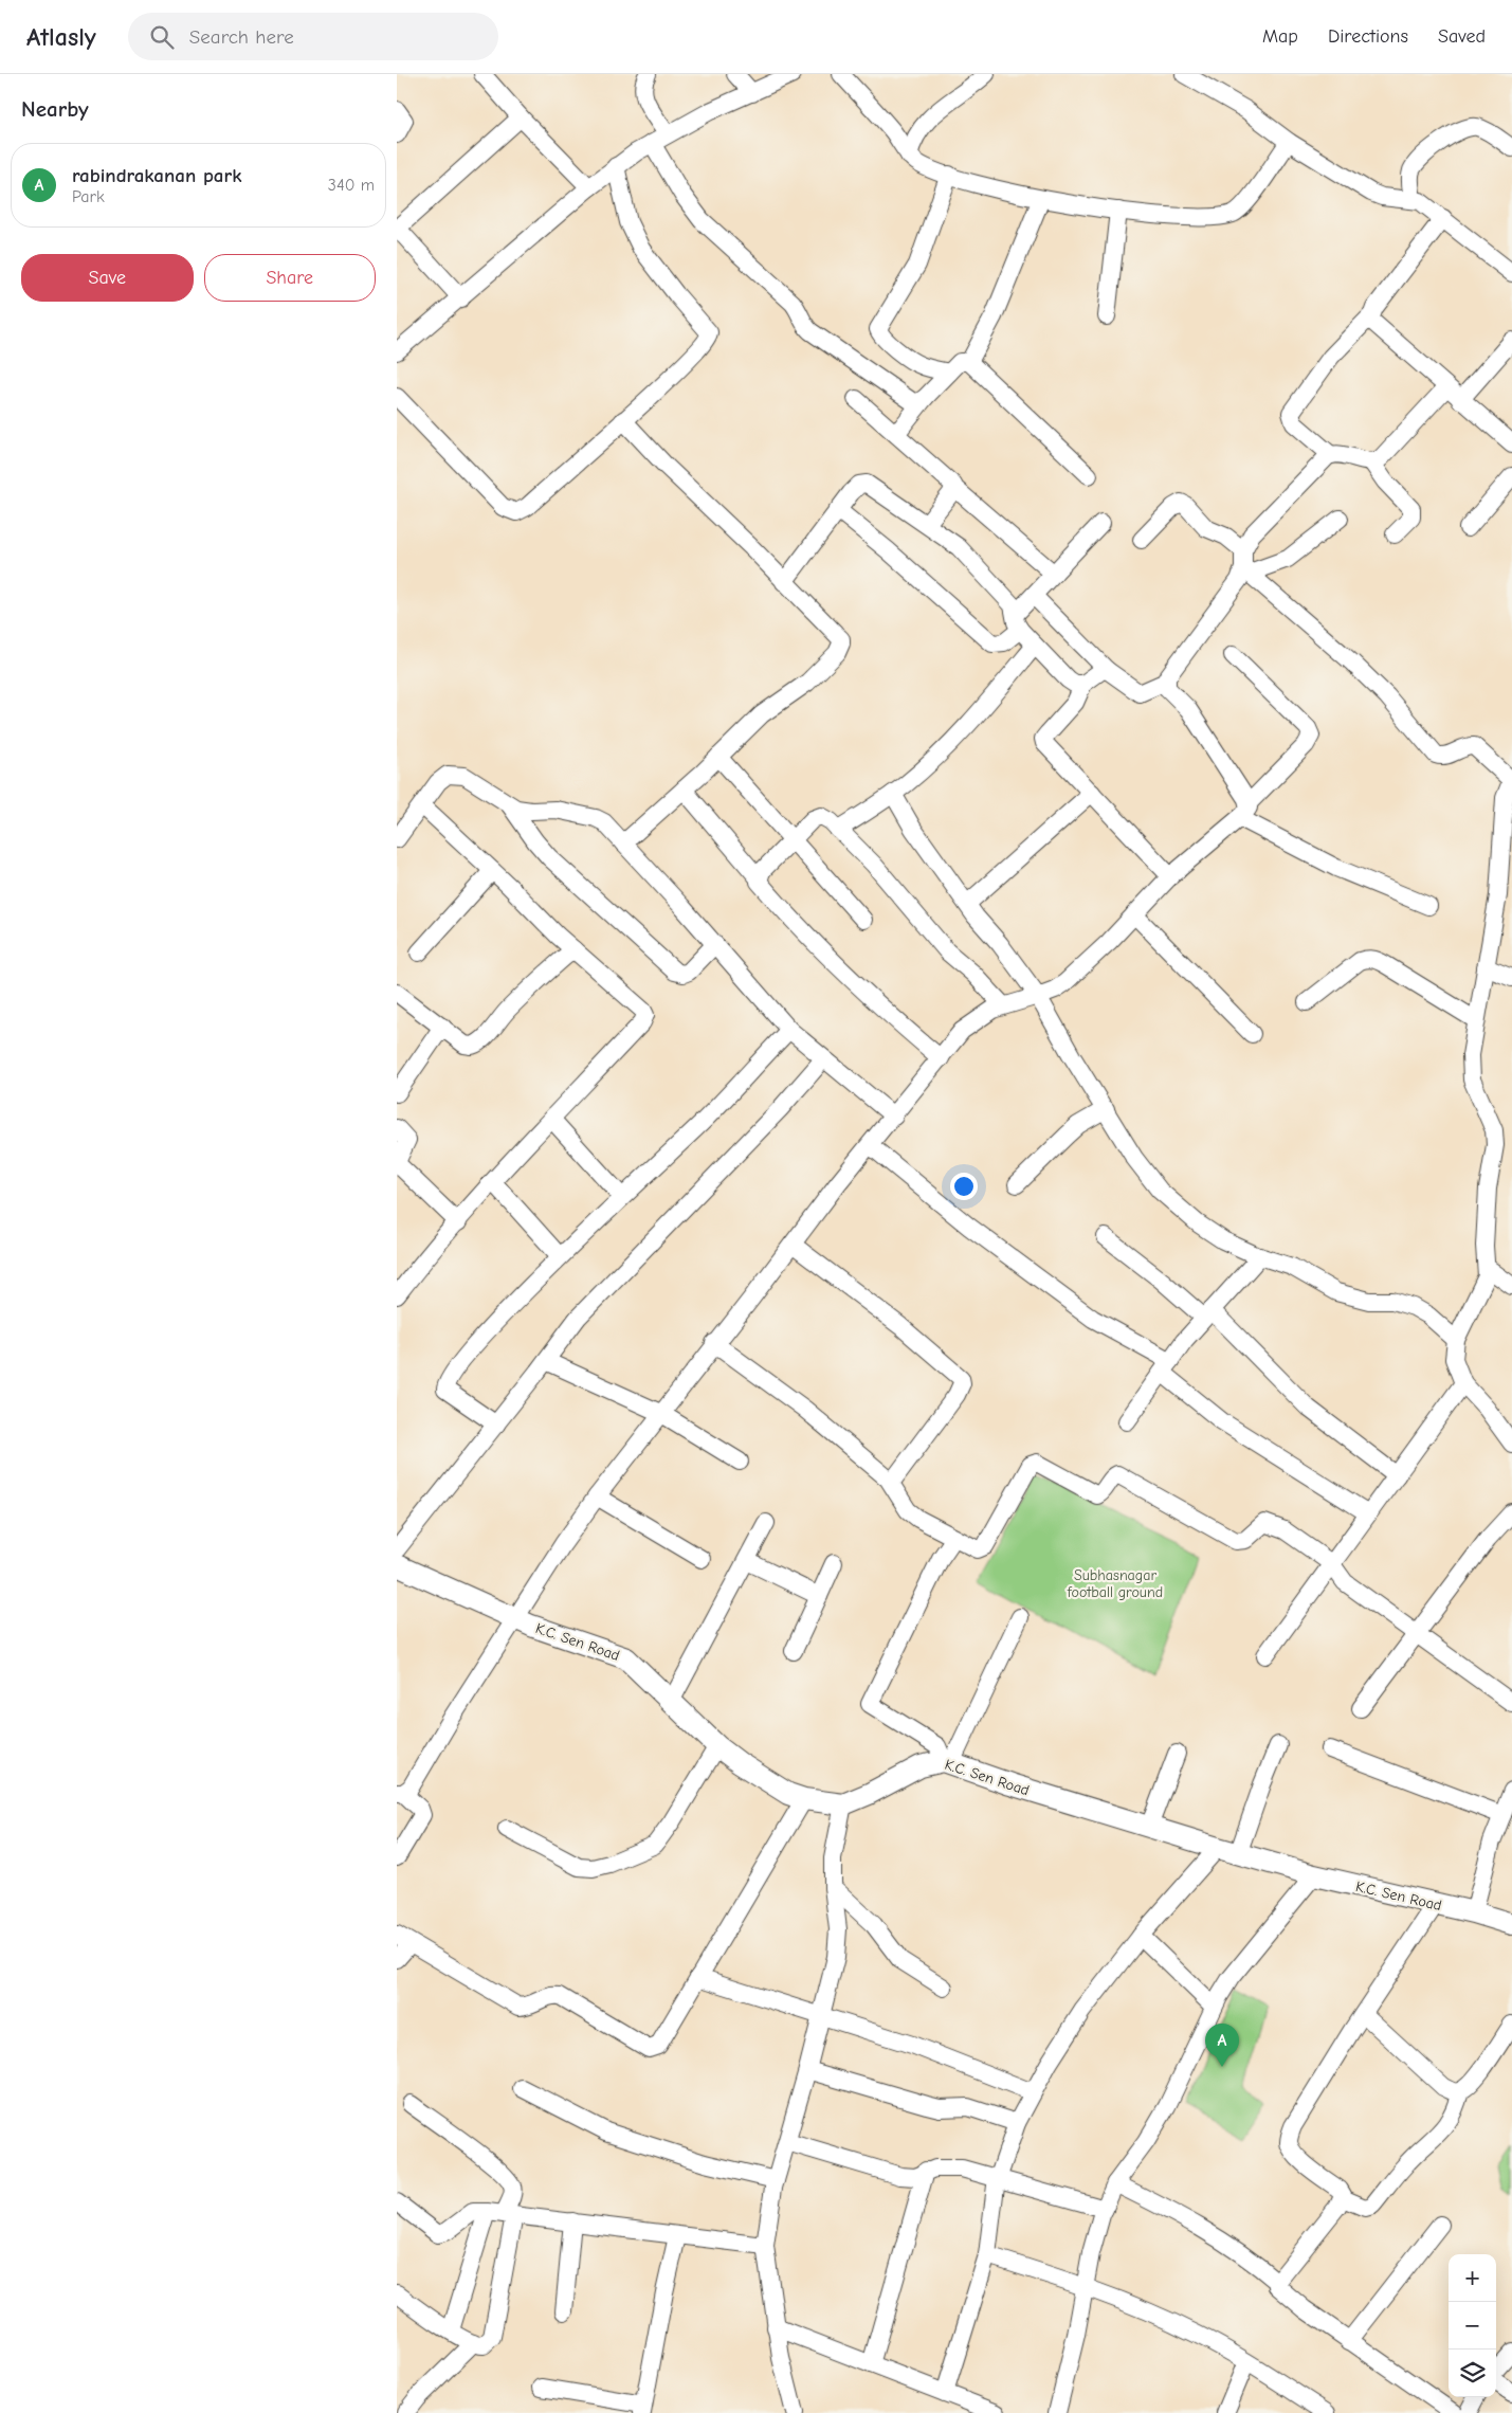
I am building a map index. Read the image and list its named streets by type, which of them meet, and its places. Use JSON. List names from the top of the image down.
{
  "streets": {
    "street": ["K.C. Sen Road"]
  },
  "parks": ["Subhasnagar football ground"],
  "page": {
    "header": "Atlasly",
    "search": "Search here",
    "nav": ["Map", "Directions", "Saved"],
    "heading": "Nearby",
    "list": [
      {
        "mark": "A",
        "name": "rabindrakanan park",
        "note": "Park",
        "value": "340 m"
      }
    ],
    "buttons": ["Save", "Share"],
    "pins": "A",
    "map_buttons": ["+", "−"]
  }
}
